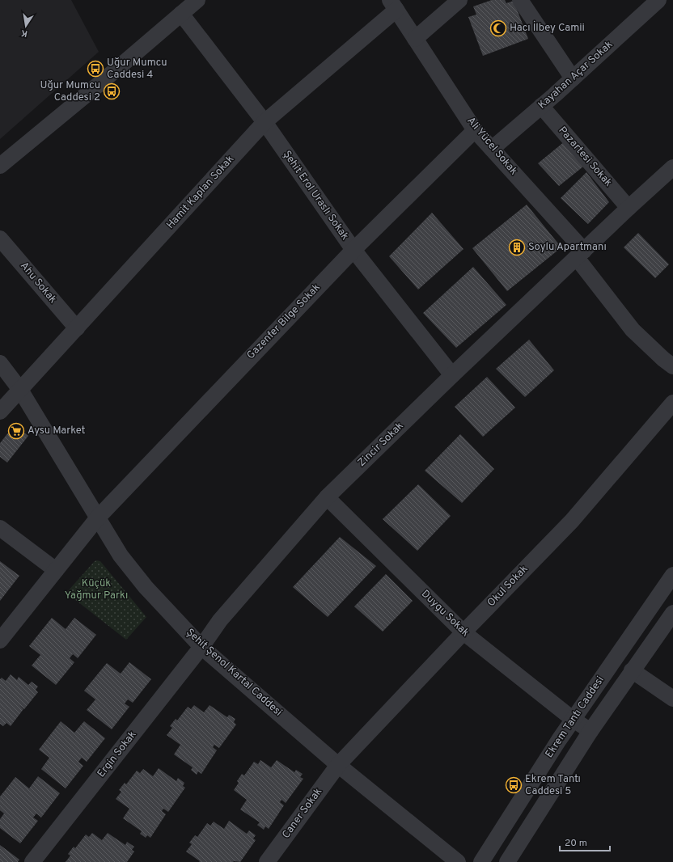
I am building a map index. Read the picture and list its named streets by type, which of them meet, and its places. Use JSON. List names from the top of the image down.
{
  "streets": {
    "street": [
      "Kayahan Açar Sokak",
      "Ali Yücel Sokak",
      "Pazartesi Sokak",
      "Hamit Kaplan Sokak",
      "Şehit Erol Uraslı Sokak",
      "Ahu Sokak",
      "Gazenfer Bilge Sokak",
      "Zincir Sokak",
      "Okul Sokak",
      "Duygu Sokak",
      "Şehit Şenol Kartal Caddesi",
      "Ekrem Tantı Caddesi",
      "Ergin Sokak",
      "Caner Sokak"
    ]
  },
  "crossings": [
    ["Kayahan Açar Sokak", "Ali Yücel Sokak"],
    ["Kayahan Açar Sokak", "Pazartesi Sokak"],
    ["Ali Yücel Sokak", "Hamit Kaplan Sokak"],
    ["Ali Yücel Sokak", "Gazenfer Bilge Sokak"],
    ["Ali Yücel Sokak", "Zincir Sokak"],
    ["Pazartesi Sokak", "Zincir Sokak"],
    ["Hamit Kaplan Sokak", "Şehit Erol Uraslı Sokak"],
    ["Hamit Kaplan Sokak", "Ahu Sokak"],
    ["Hamit Kaplan Sokak", "Şehit Şenol Kartal Caddesi"],
    ["Şehit Erol Uraslı Sokak", "Gazenfer Bilge Sokak"],
    ["Şehit Erol Uraslı Sokak", "Zincir Sokak"],
    ["Gazenfer Bilge Sokak", "Şehit Şenol Kartal Caddesi"],
    ["Zincir Sokak", "Duygu Sokak"],
    ["Zincir Sokak", "Şehit Şenol Kartal Caddesi"],
    ["Zincir Sokak", "Ergin Sokak"],
    ["Okul Sokak", "Duygu Sokak"],
    ["Okul Sokak", "Şehit Şenol Kartal Caddesi"],
    ["Okul Sokak", "Caner Sokak"],
    ["Duygu Sokak", "Ekrem Tantı Caddesi"],
    ["Şehit Şenol Kartal Caddesi", "Ergin Sokak"],
    ["Şehit Şenol Kartal Caddesi", "Caner Sokak"]
  ],
  "parks": ["Küçük Yağmur Parkı"],
  "places": {
    "mosque": ["Hacı İlbey Camii"],
    "bus stop": ["Uğur Mumcu Caddesi 4", "Uğur Mumcu Caddesi 2", "Ekrem Tantı Caddesi 5"],
    "building": ["Soylu Apartmanı"],
    "supermarket": ["Aysu Market"]
  },
  "scale_bar": "20 m",
  "north": "bottom"
}
